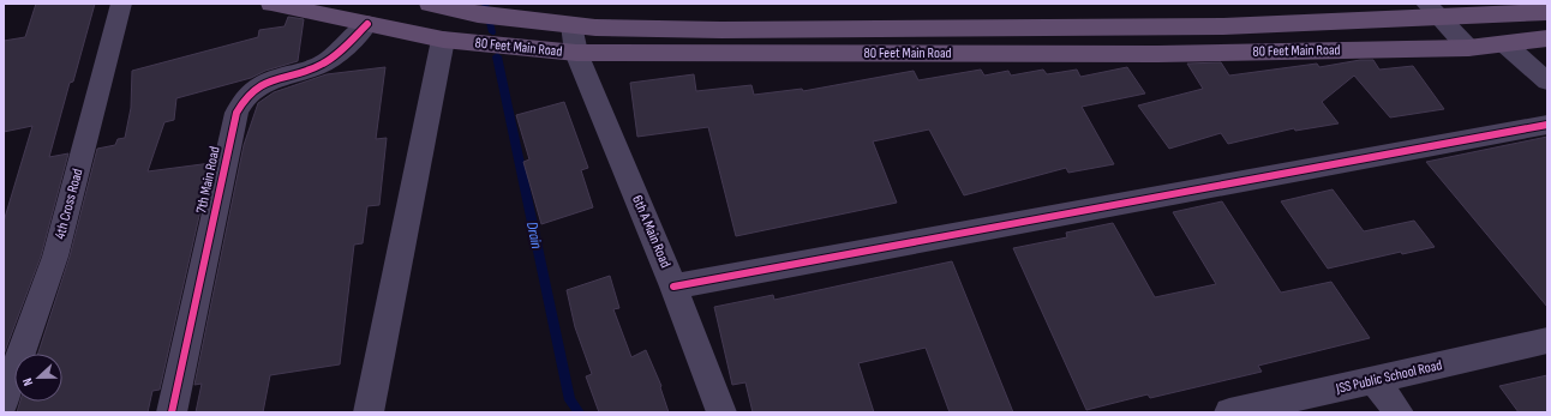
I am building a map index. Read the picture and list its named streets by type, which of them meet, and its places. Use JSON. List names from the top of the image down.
{
  "streets": {
    "main road": ["80 Feet Main Road"],
    "street": [
      "7th Main Road",
      "4th Cross Road",
      "6th A Main Road",
      "JSS Public School Road"
    ]
  },
  "crossings": [
    ["80 Feet Main Road", "7th Main Road"],
    ["80 Feet Main Road", "6th A Main Road"]
  ],
  "water": ["Drain"],
  "north": "left"
}
